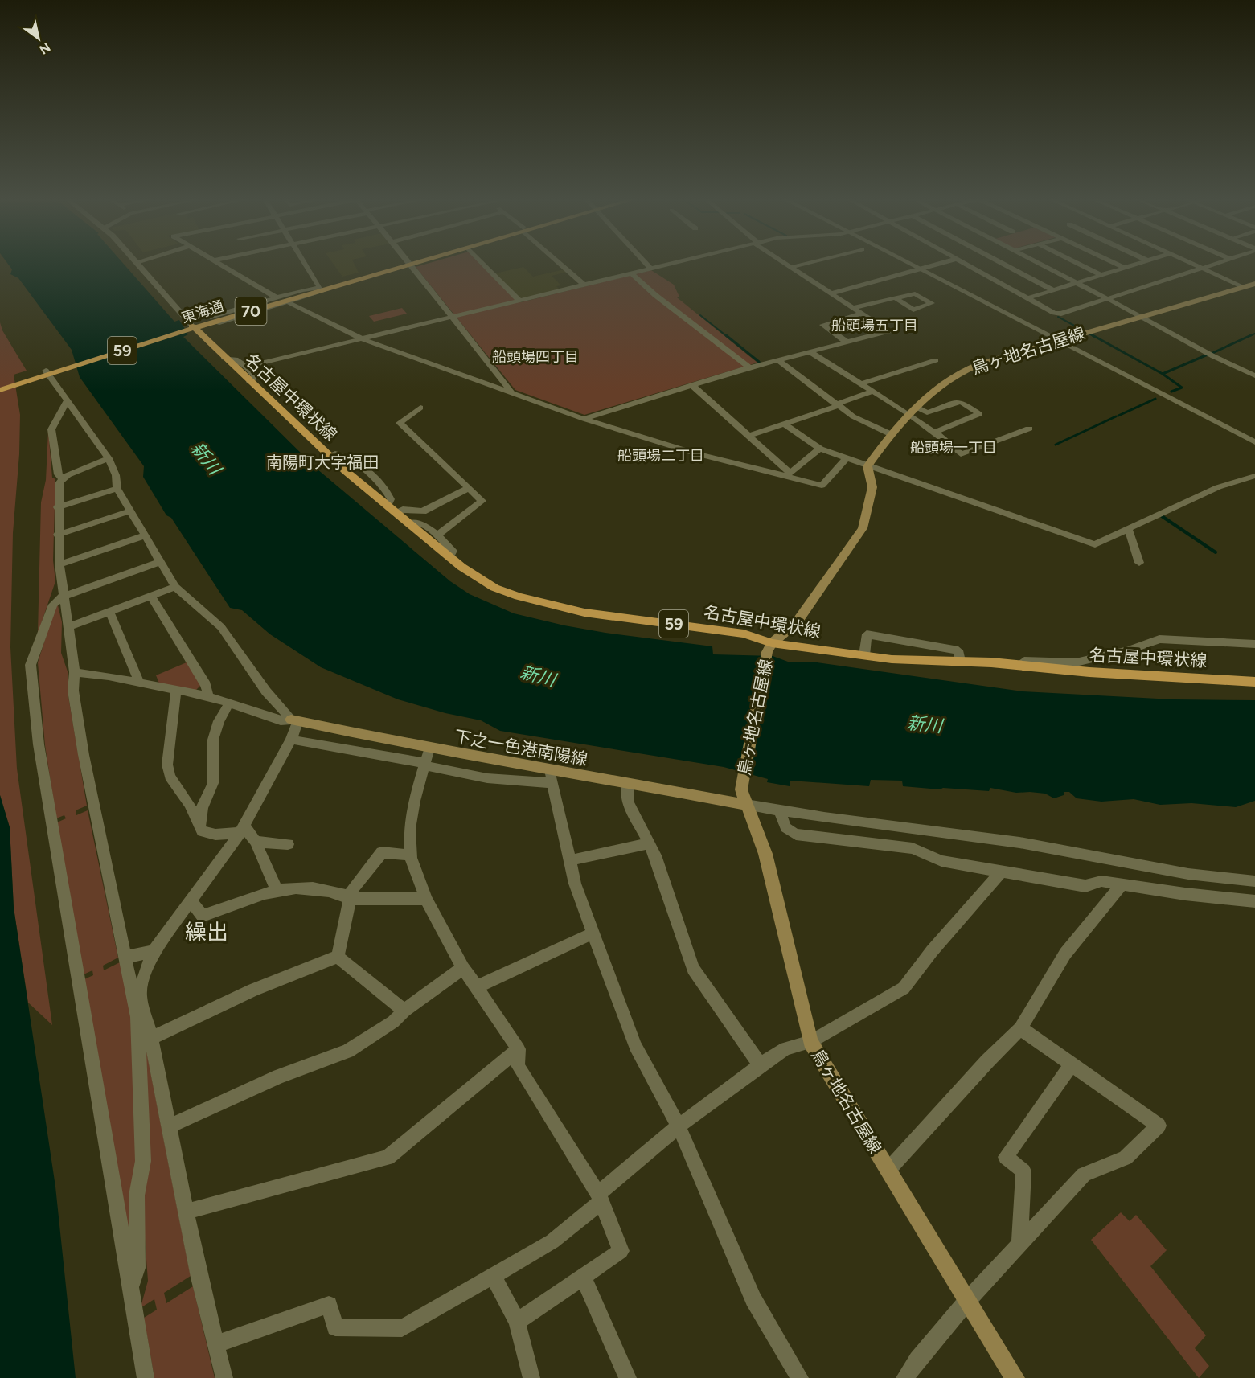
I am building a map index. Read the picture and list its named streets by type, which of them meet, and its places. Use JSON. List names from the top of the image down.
{
  "streets": {
    "main road": [
      "70",
      "東海通",
      "59",
      "鳥ヶ地名古屋線",
      "名古屋中環状線",
      "下之一色港南陽線"
    ]
  },
  "crossings": [
    ["東海通", "名古屋中環状線"],
    ["鳥ヶ地名古屋線", "名古屋中環状線"],
    ["鳥ヶ地名古屋線", "下之一色港南陽線"]
  ],
  "districts": [
    "船頭場五丁目",
    "船頭場四丁目",
    "船頭場一丁目",
    "船頭場二丁目",
    "南陽町大字福田",
    "繰出"
  ],
  "water": ["新川"],
  "north": "bottom right"
}
